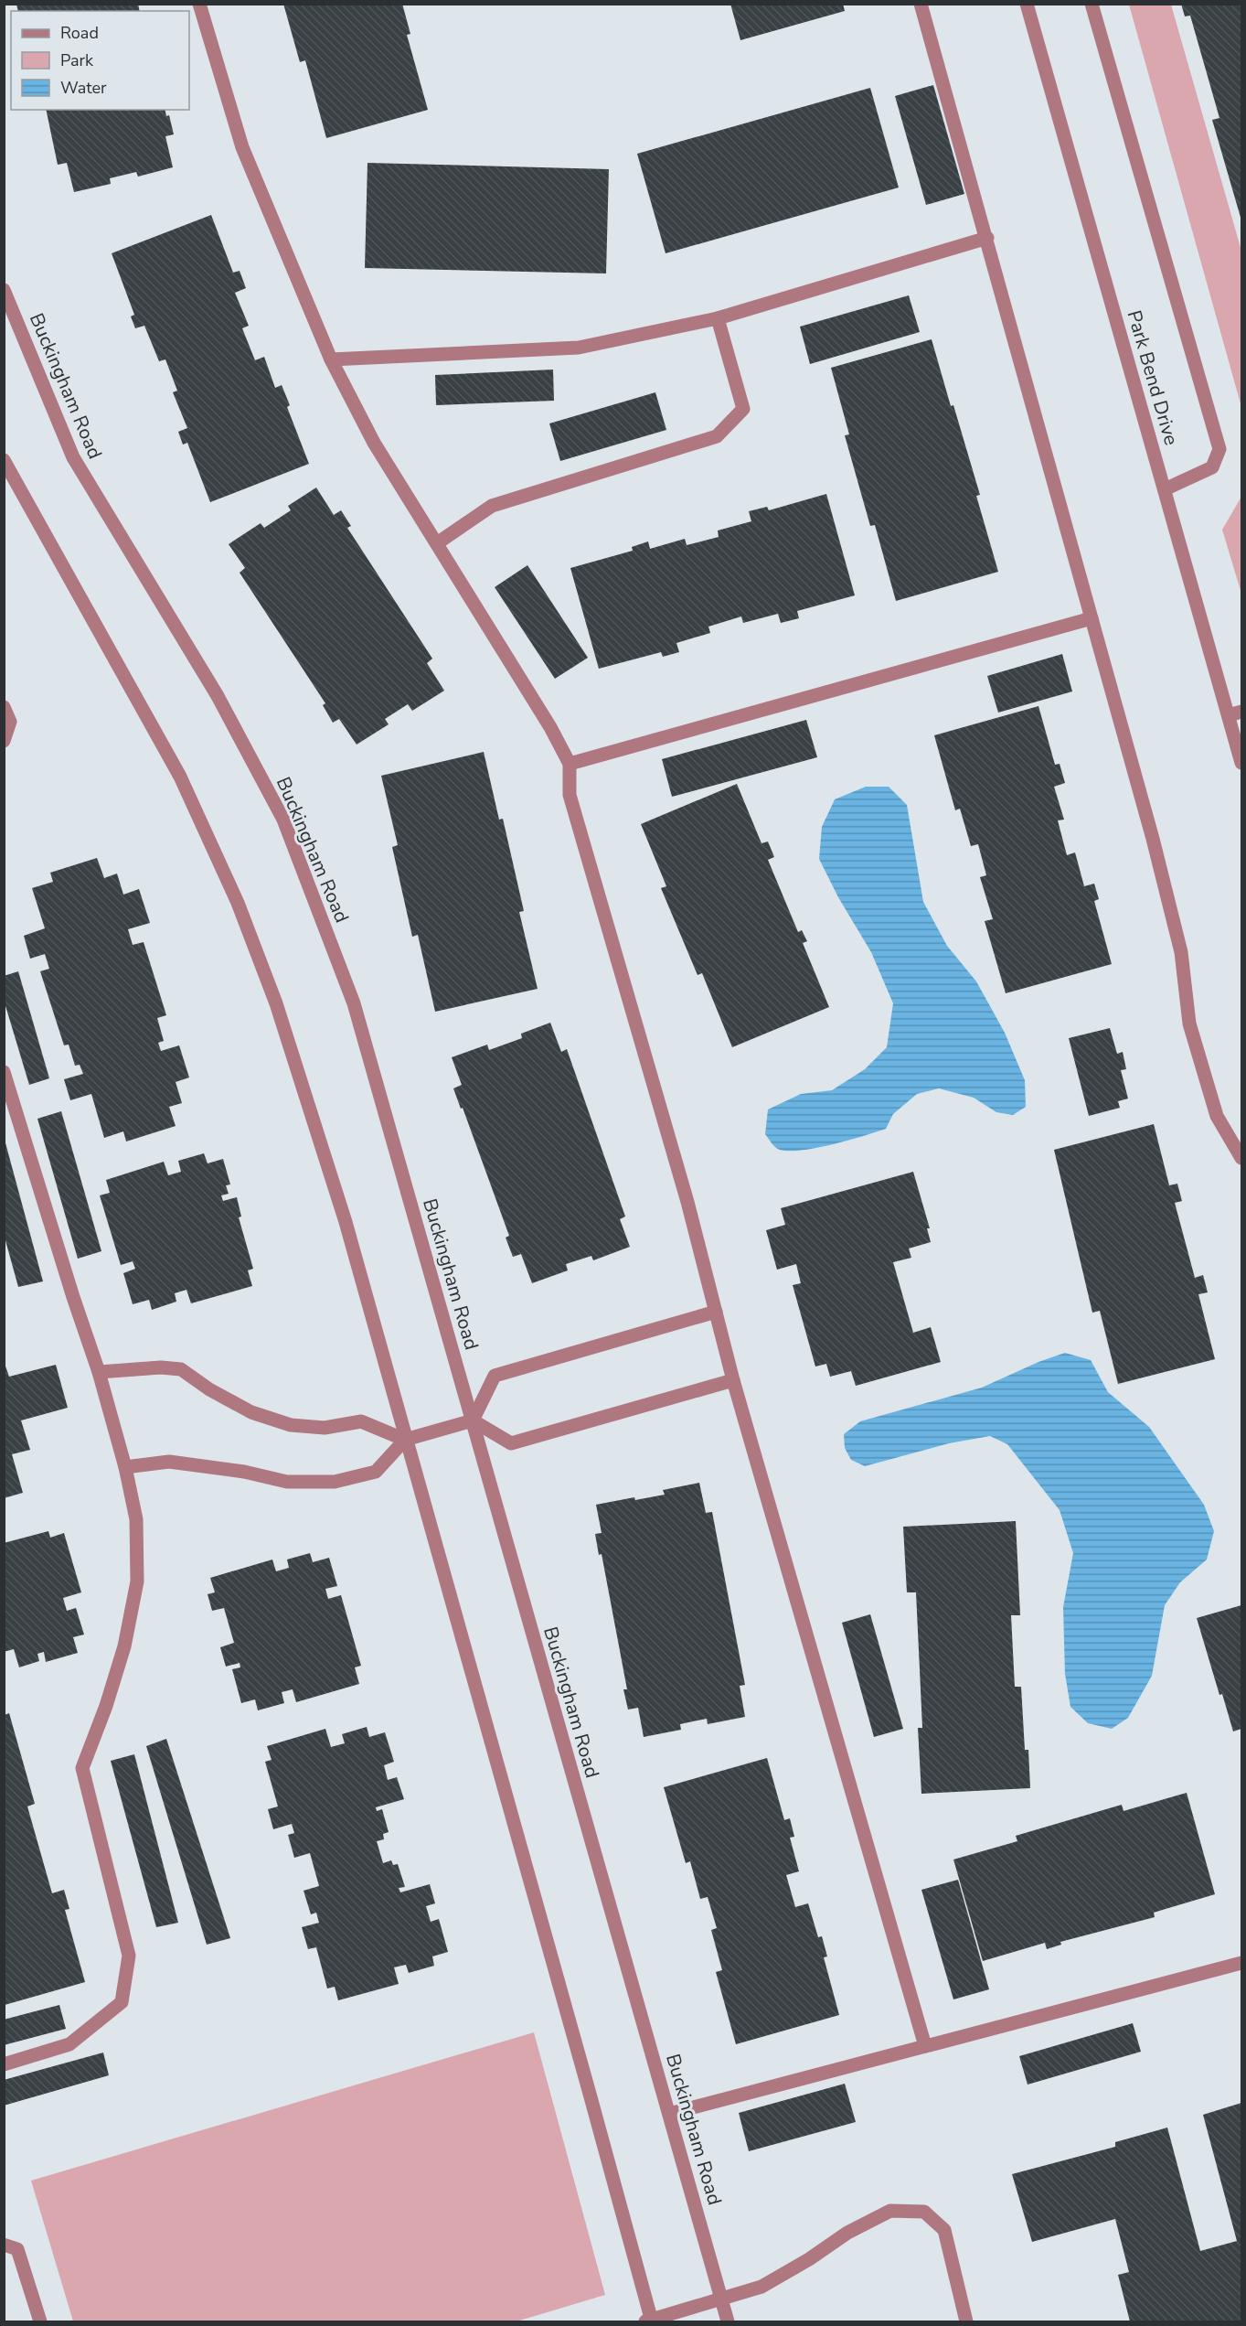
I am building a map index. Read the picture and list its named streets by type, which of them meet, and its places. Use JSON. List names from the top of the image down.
{
  "streets": {
    "street": ["Park Bend Drive", "Buckingham Road"]
  },
  "legend": ["Road", "Park", "Water"]
}
